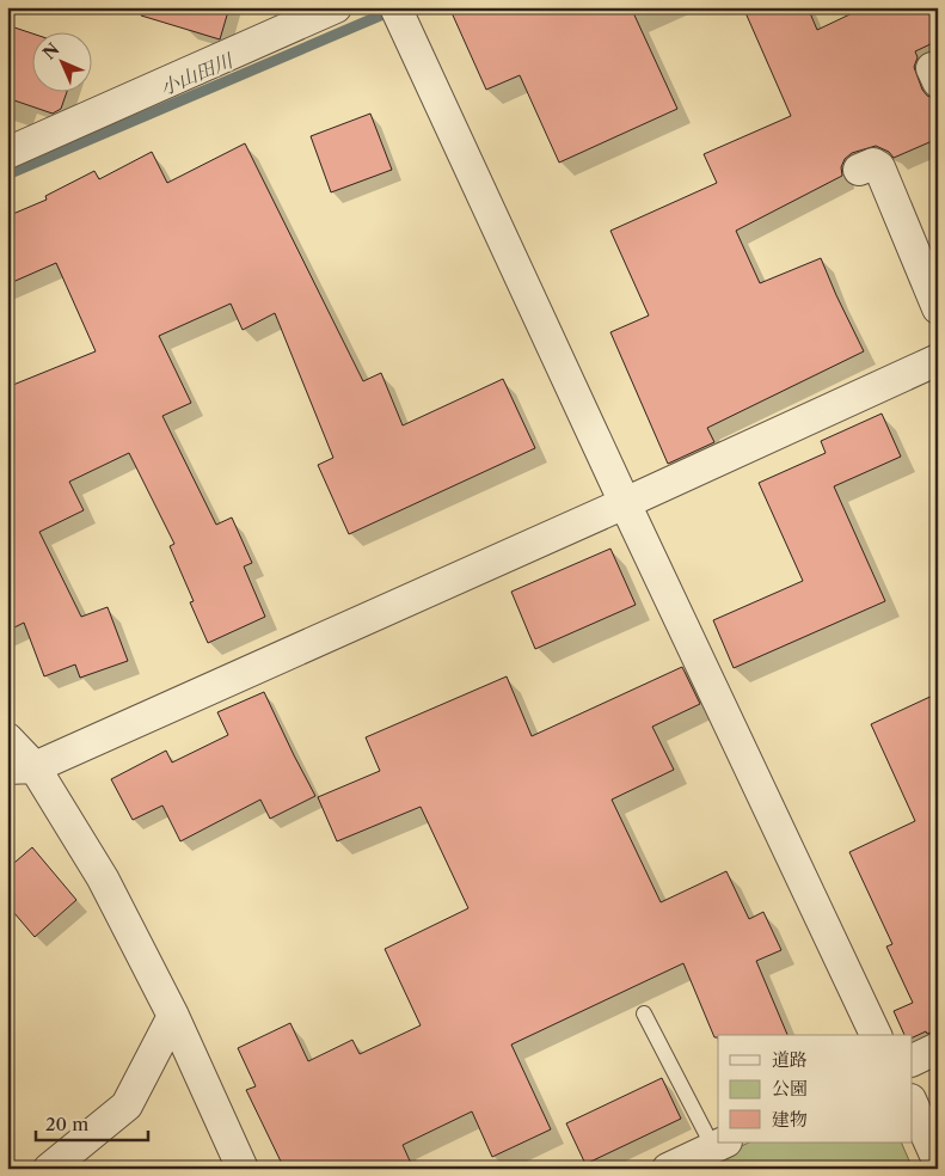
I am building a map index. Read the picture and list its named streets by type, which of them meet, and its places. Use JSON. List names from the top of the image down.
{
  "water": ["小山田川"],
  "legend": ["道路", "公園", "建物"],
  "scale_bar": "20 m",
  "north": "top left"
}
